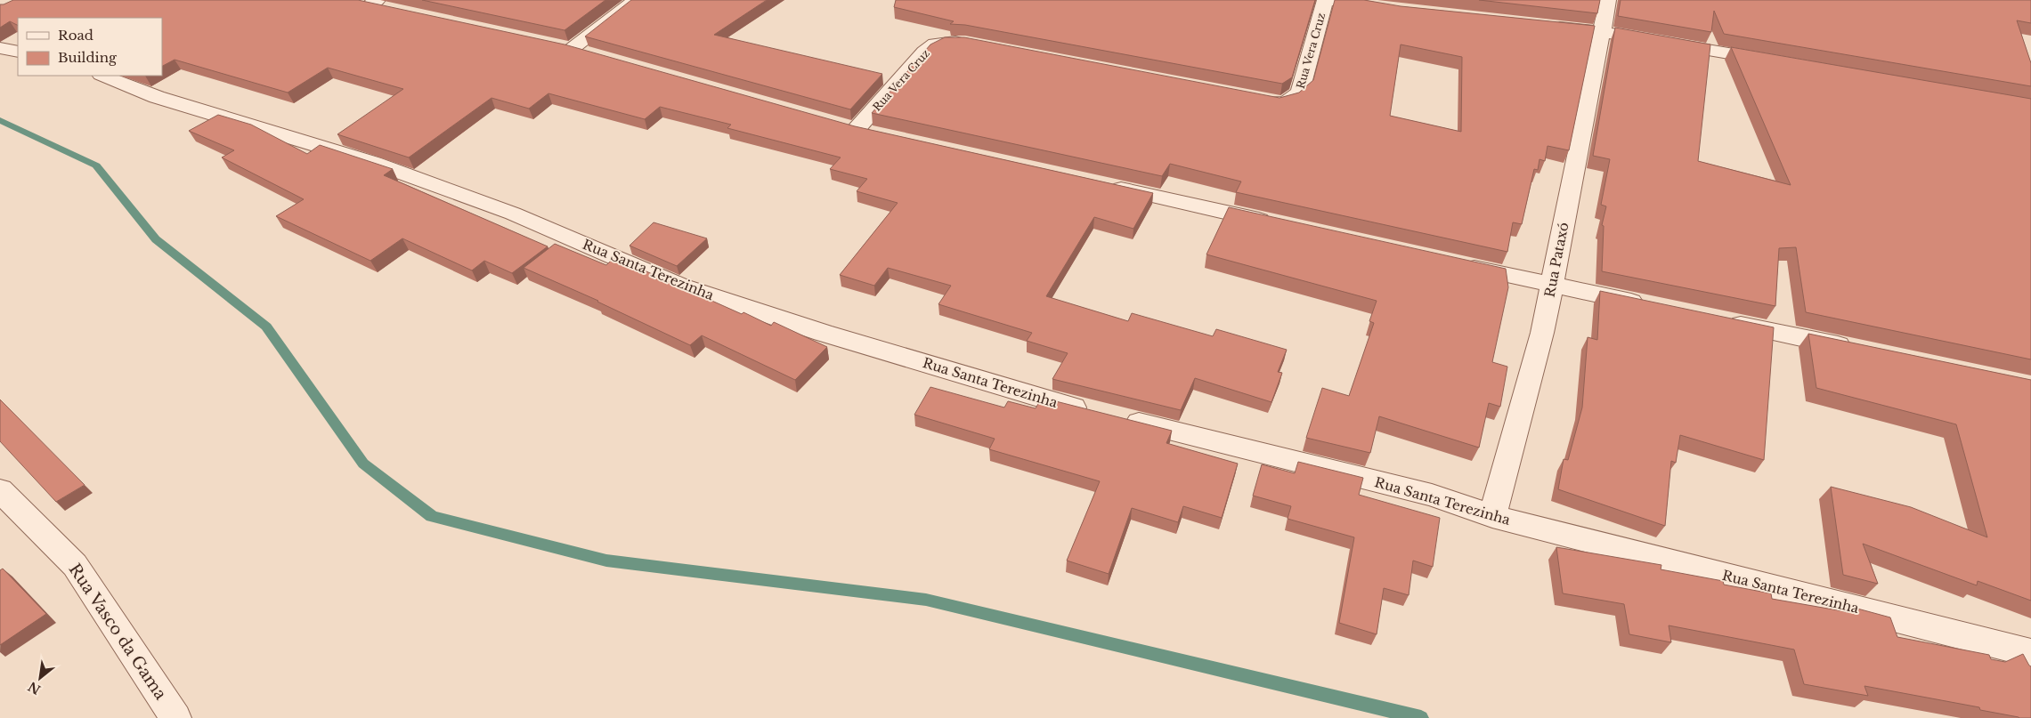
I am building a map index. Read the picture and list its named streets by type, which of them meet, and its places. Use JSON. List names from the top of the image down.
{
  "streets": {
    "street": [
      "Rua Vera Cruz",
      "Rua Pataxó",
      "Rua Santa Terezinha",
      "Rua Vasco da Gama"
    ]
  },
  "crossings": [
    ["Rua Pataxó", "Rua Santa Terezinha"]
  ],
  "legend": ["Road", "Building"],
  "north": "bottom left"
}
